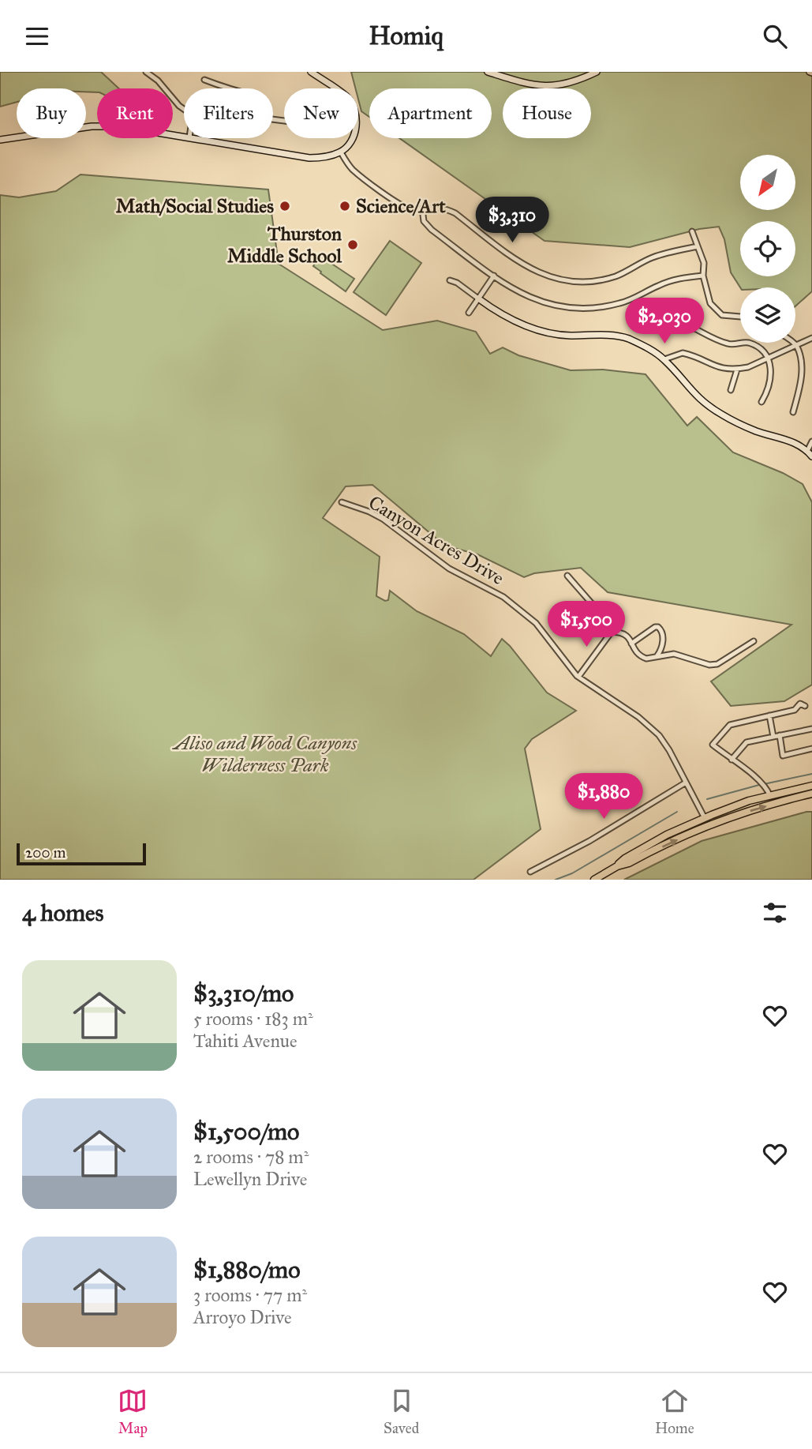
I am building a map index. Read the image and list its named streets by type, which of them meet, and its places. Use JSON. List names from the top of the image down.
{
  "streets": {
    "street": ["Canyon Acres Drive"]
  },
  "parks": ["Aliso and Wood Canyons Wilderness Park"],
  "places": ["Math/Social Studies", "Science/Art", "Thurston Middle School"],
  "scale_bar": "200 m",
  "north": "bottom left",
  "page": {
    "header": "Homiq",
    "chip": [
      "Buy",
      "Rent",
      "Filters",
      "New",
      "Apartment",
      "House"
    ],
    "price": [
      "$3,310",
      "$2,030",
      "$1,500",
      "$1,880"
    ],
    "scale": "200 m",
    "heading": "4 homes",
    "list": [
      {
        "name": "$3,310/mo",
        "note": "5 rooms · 183 m² · Tahiti Avenue"
      },
      {
        "name": "$1,500/mo",
        "note": "2 rooms · 78 m² · Lewellyn Drive"
      },
      {
        "name": "$1,880/mo",
        "note": "3 rooms · 77 m² · Arroyo Drive"
      }
    ],
    "tabs": ["Map", "Saved", "Home"]
  }
}
